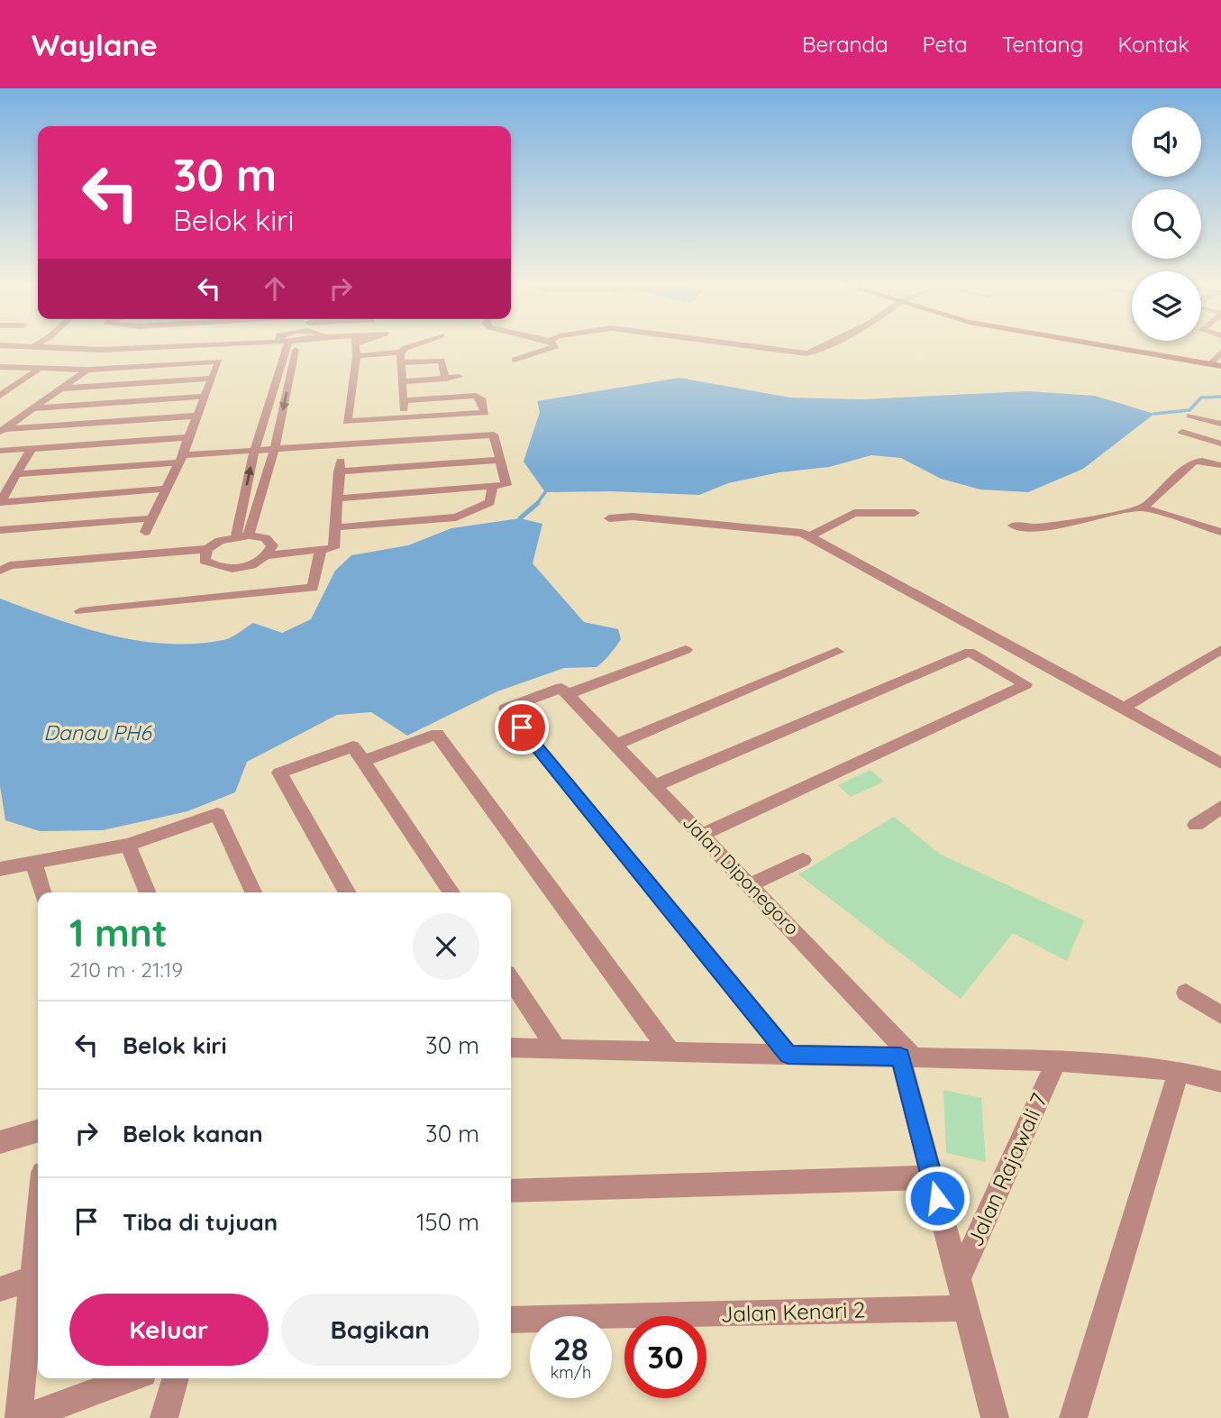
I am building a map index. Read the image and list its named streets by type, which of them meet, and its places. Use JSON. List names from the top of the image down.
{
  "streets": {
    "street": ["Jalan Diponegoro", "Jalan Rajawali 7", "Jalan Kenari 2"]
  },
  "water": ["Danau PH6"],
  "page": {
    "header": "Waylane",
    "nav": [
      "Beranda",
      "Peta",
      "Tentang",
      "Kontak"
    ],
    "turn": ["30 m", "Belok kiri"],
    "heading": ["1 mnt", "210 m · 21:19"],
    "list": [
      {
        "name": "Belok kiri",
        "value": "30 m"
      },
      {
        "name": "Belok kanan",
        "value": "30 m"
      },
      {
        "name": "Tiba di tujuan",
        "value": "150 m"
      }
    ],
    "buttons": ["Keluar", "Bagikan"],
    "speed": "28 km/h",
    "limit": "30"
  }
}
